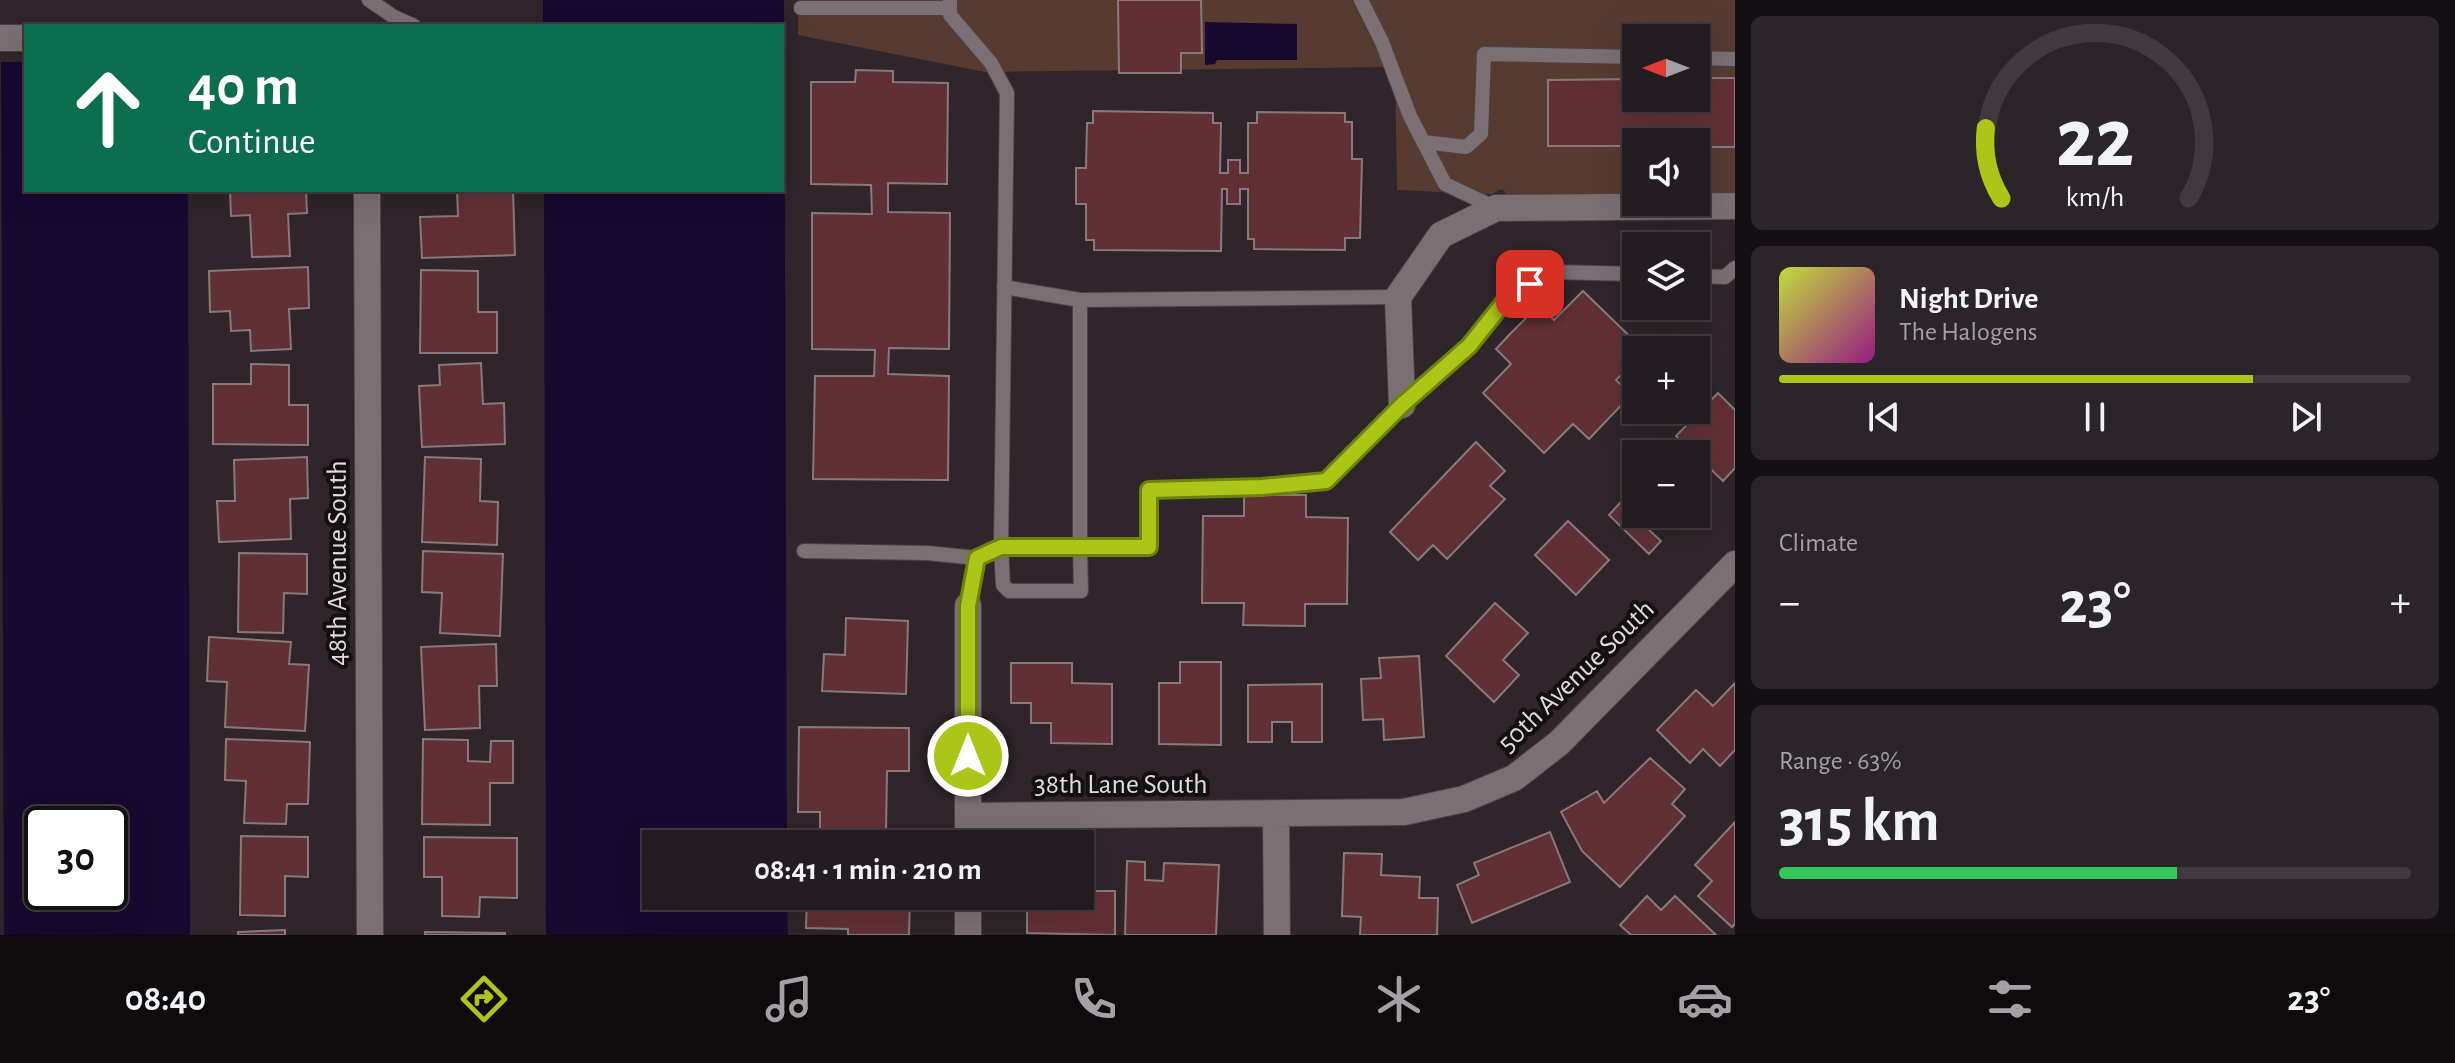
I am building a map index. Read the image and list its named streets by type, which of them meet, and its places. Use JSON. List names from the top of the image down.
{
  "streets": {
    "street": ["48th Avenue South", "50th Avenue South", "38th Lane South"]
  },
  "crossings": [
    ["50th Avenue South", "38th Lane South"]
  ],
  "north": "left",
  "page": {
    "map_buttons": ["+", "−"],
    "turn": ["40 m", "Continue"],
    "song": ["Night Drive", "The Halogens"],
    "tile": [
      "Climate",
      ["Range · 63%", "315 km"]
    ],
    "heat": ["−", "23°", "+"],
    "limit": "30",
    "trip": "08:41 · 1 min · 210 m",
    "tabs": ["08:40", "23°"],
    "gauge": ["22", "km/h"]
  }
}
